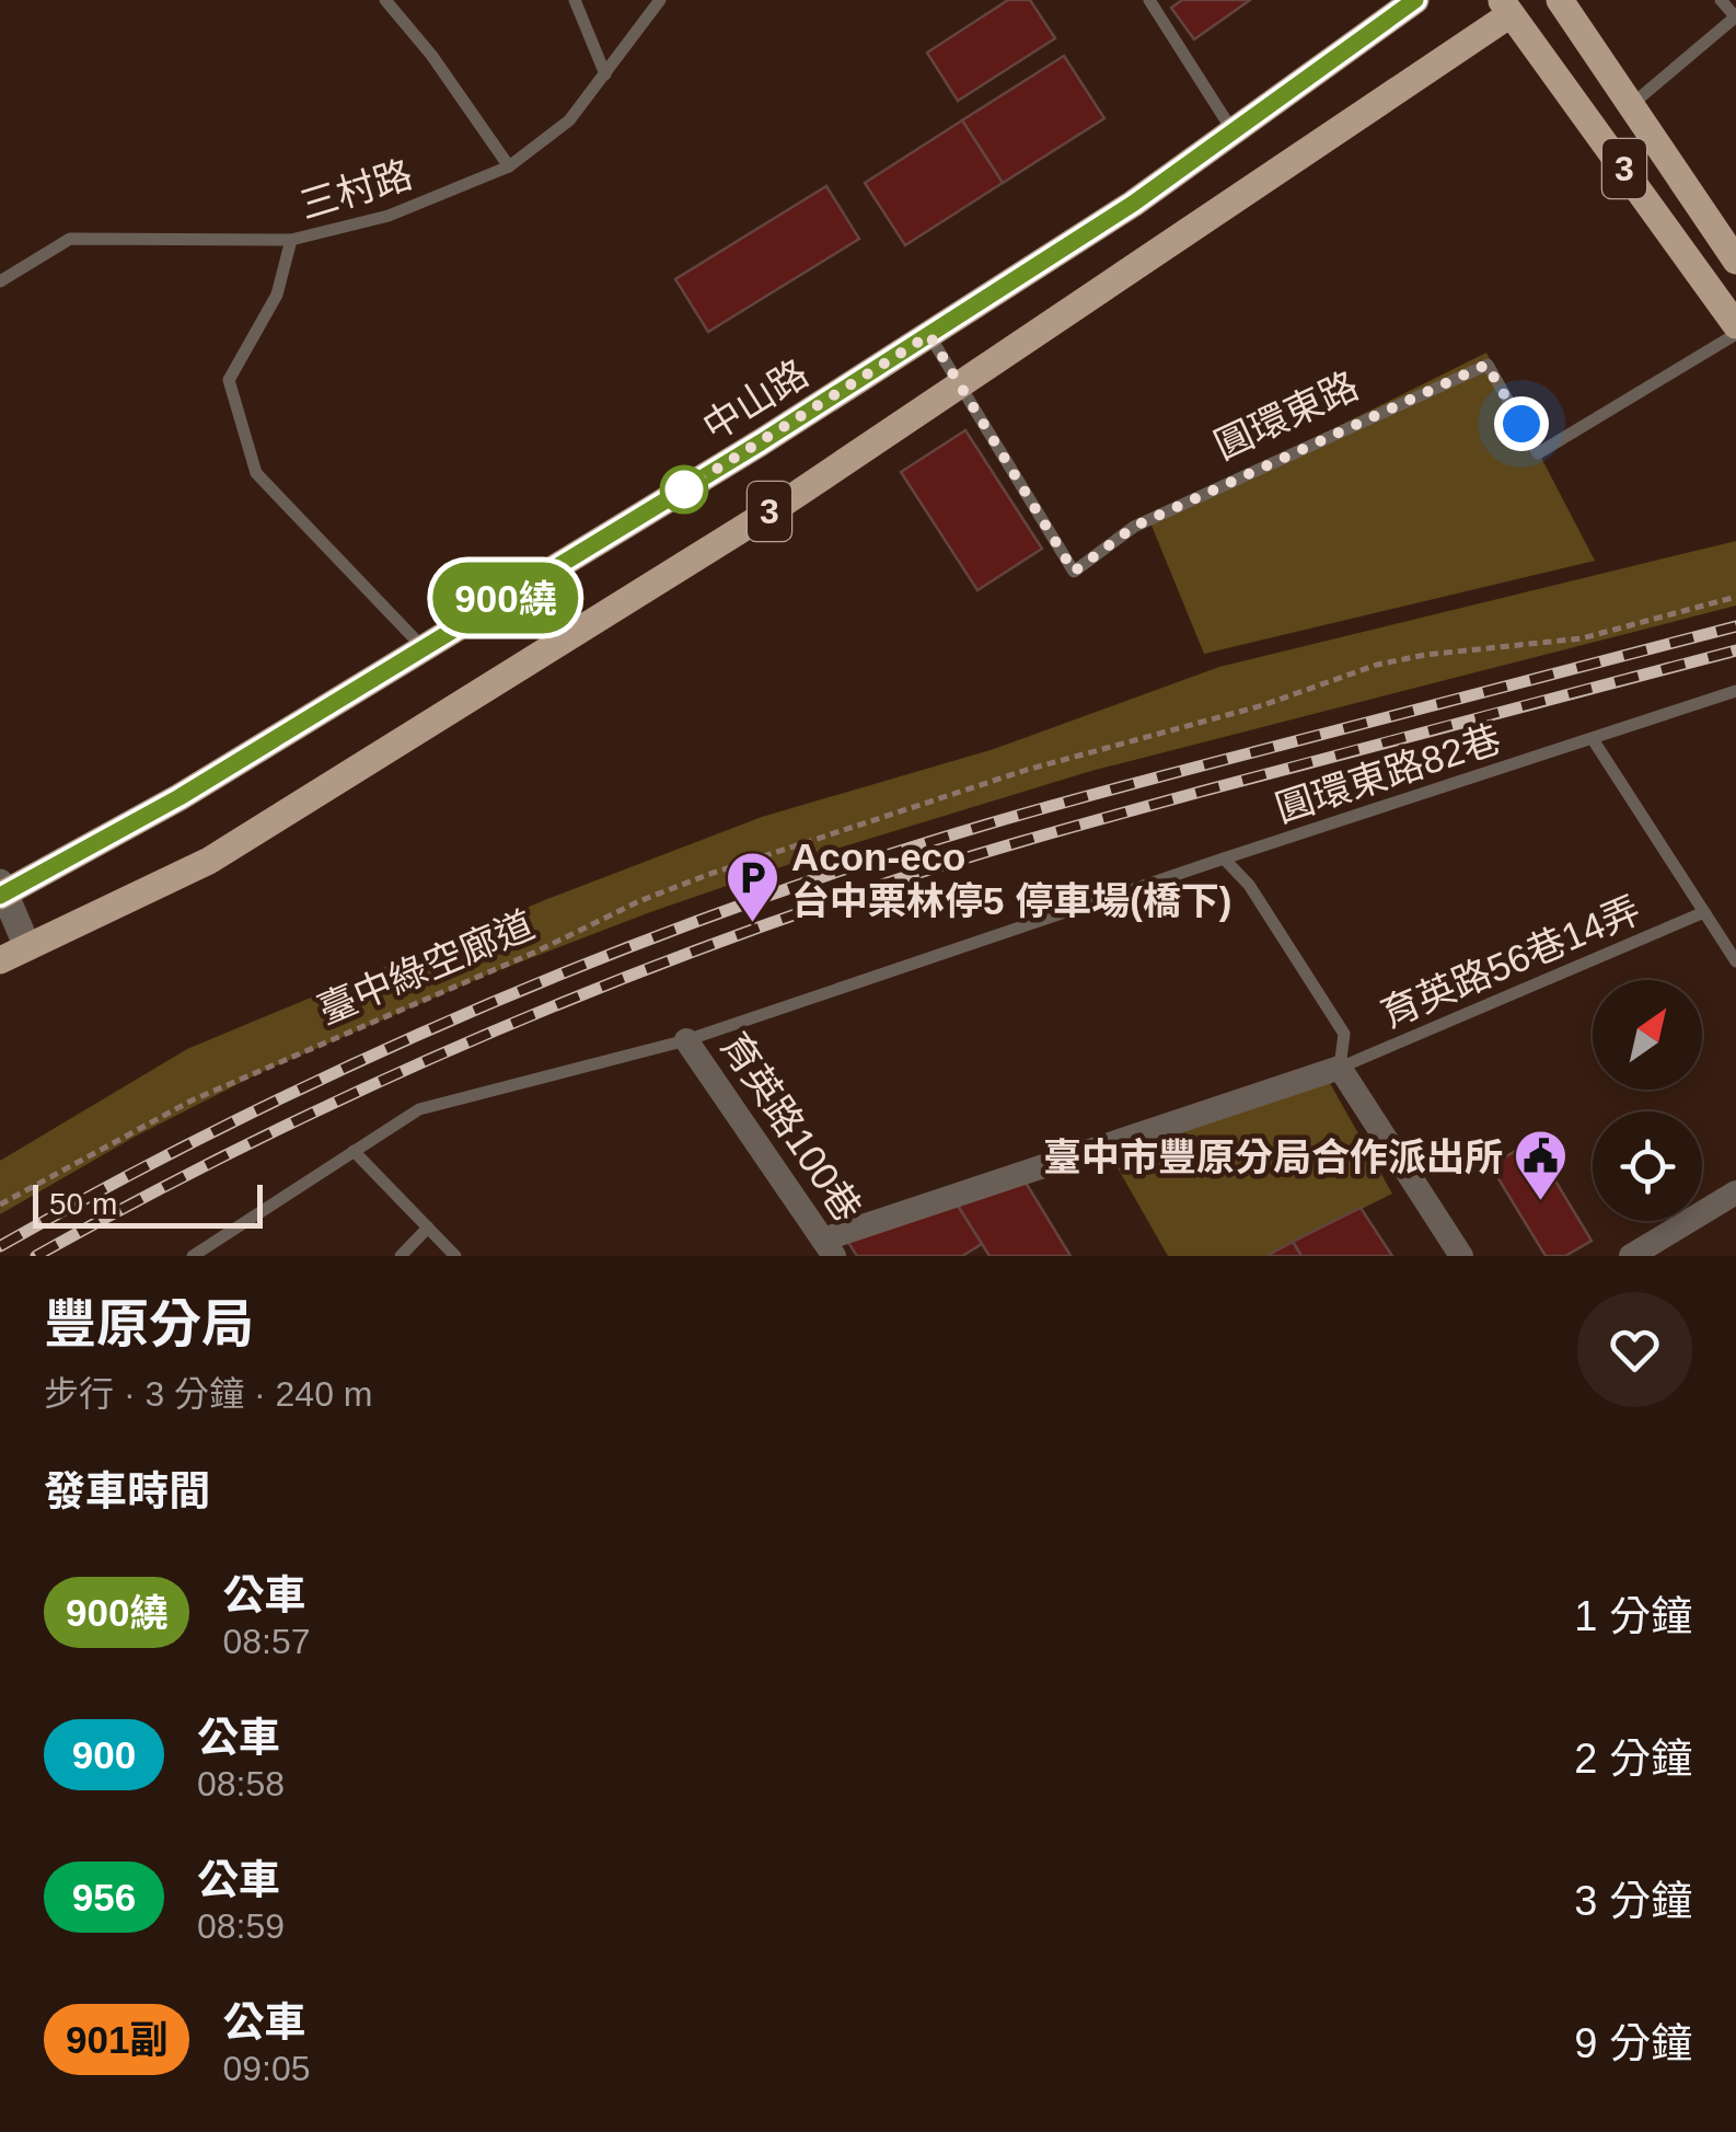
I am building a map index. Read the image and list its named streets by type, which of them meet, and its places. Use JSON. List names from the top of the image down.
{
  "streets": {
    "main road": ["3", "中山路"],
    "street": ["育英路100巷"],
    "lane": [
      "三村路",
      "圓環東路",
      "圓環東路82巷",
      "育英路56巷14弄"
    ],
    "path": ["臺中綠空廊道"]
  },
  "crossings": [
    ["3", "圓環東路"],
    ["中山路", "圓環東路"],
    ["圓環東路82巷", "育英路100巷"]
  ],
  "places": {
    "parking": ["Acon-eco 台中栗林停5 停車場(橋下)"],
    "public building": ["臺中市豐原分局合作派出所"]
  },
  "lines": ["bus line 900繞"],
  "scale_bar": "50 m",
  "north": "top right",
  "page": {
    "on_map": "900繞",
    "scale": "50 m",
    "heading": [
      ["豐原分局", "步行 · 3 分鐘 · 240 m"],
      "發車時間"
    ],
    "list": [
      {
        "mark": "900繞",
        "name": "公車",
        "note": "08:57",
        "value": "1 分鐘"
      },
      {
        "mark": "900",
        "name": "公車",
        "note": "08:58",
        "value": "2 分鐘"
      },
      {
        "mark": "956",
        "name": "公車",
        "note": "08:59",
        "value": "3 分鐘"
      },
      {
        "mark": "901副",
        "name": "公車",
        "note": "09:05",
        "value": "9 分鐘"
      }
    ]
  }
}
